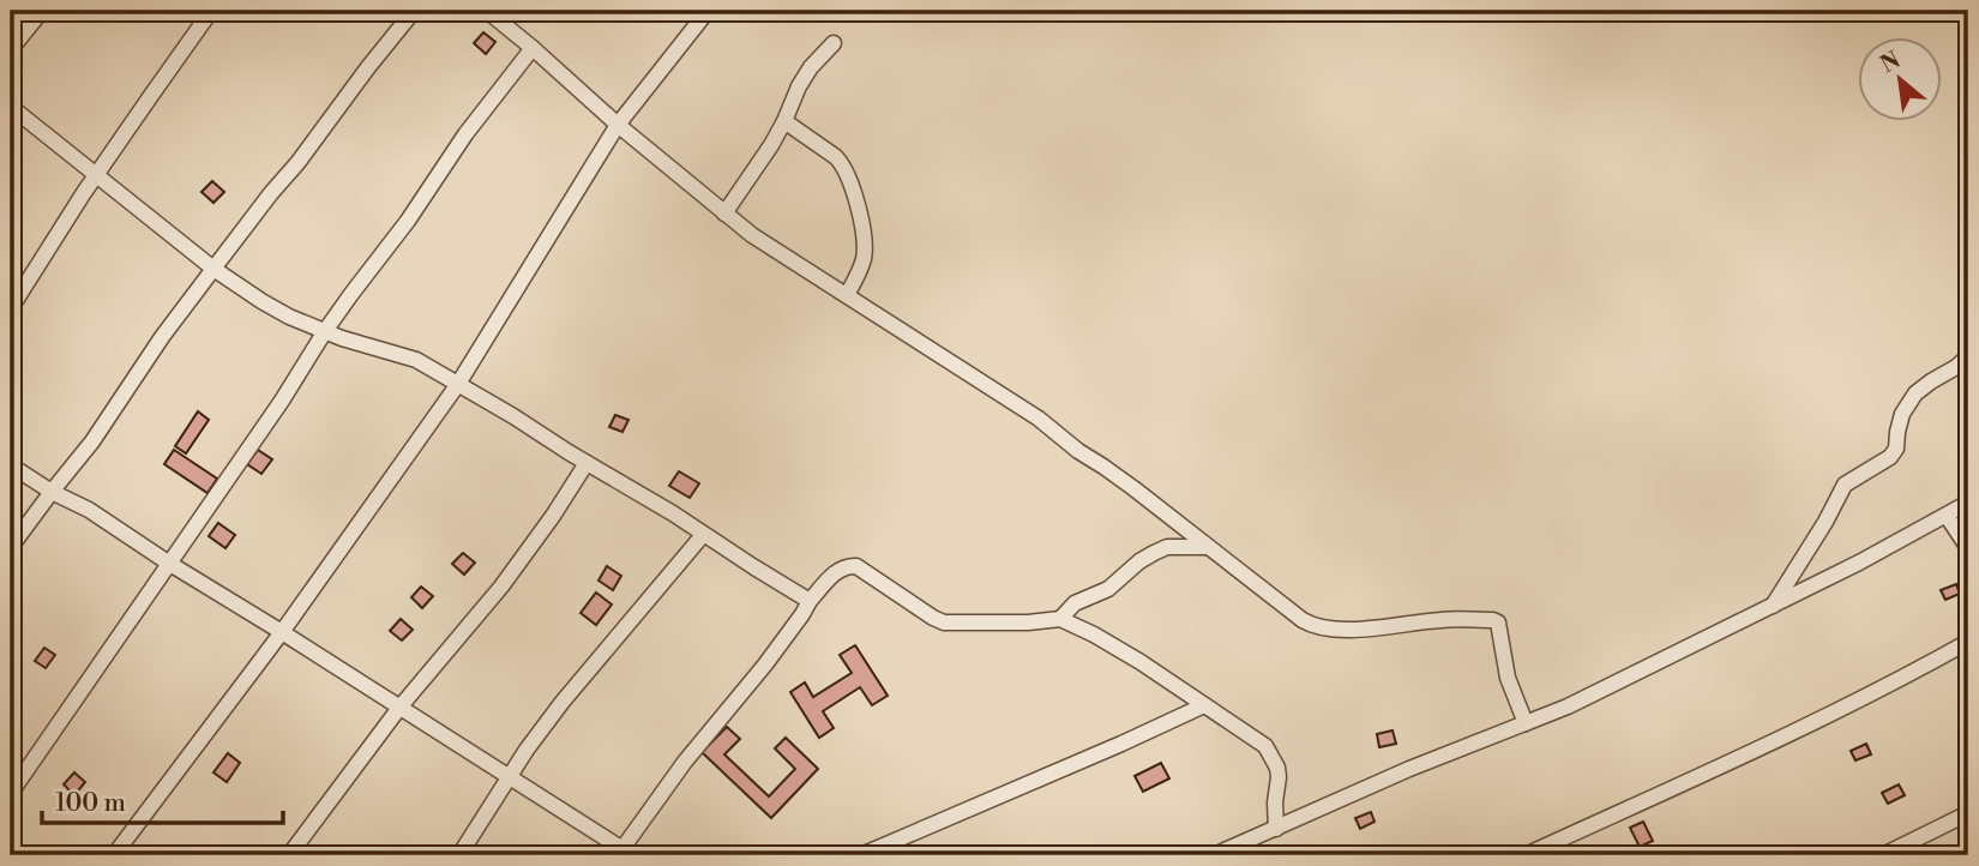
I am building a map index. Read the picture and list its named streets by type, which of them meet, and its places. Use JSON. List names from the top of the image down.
{
  "scale_bar": "100 m",
  "north": "top left"
}
